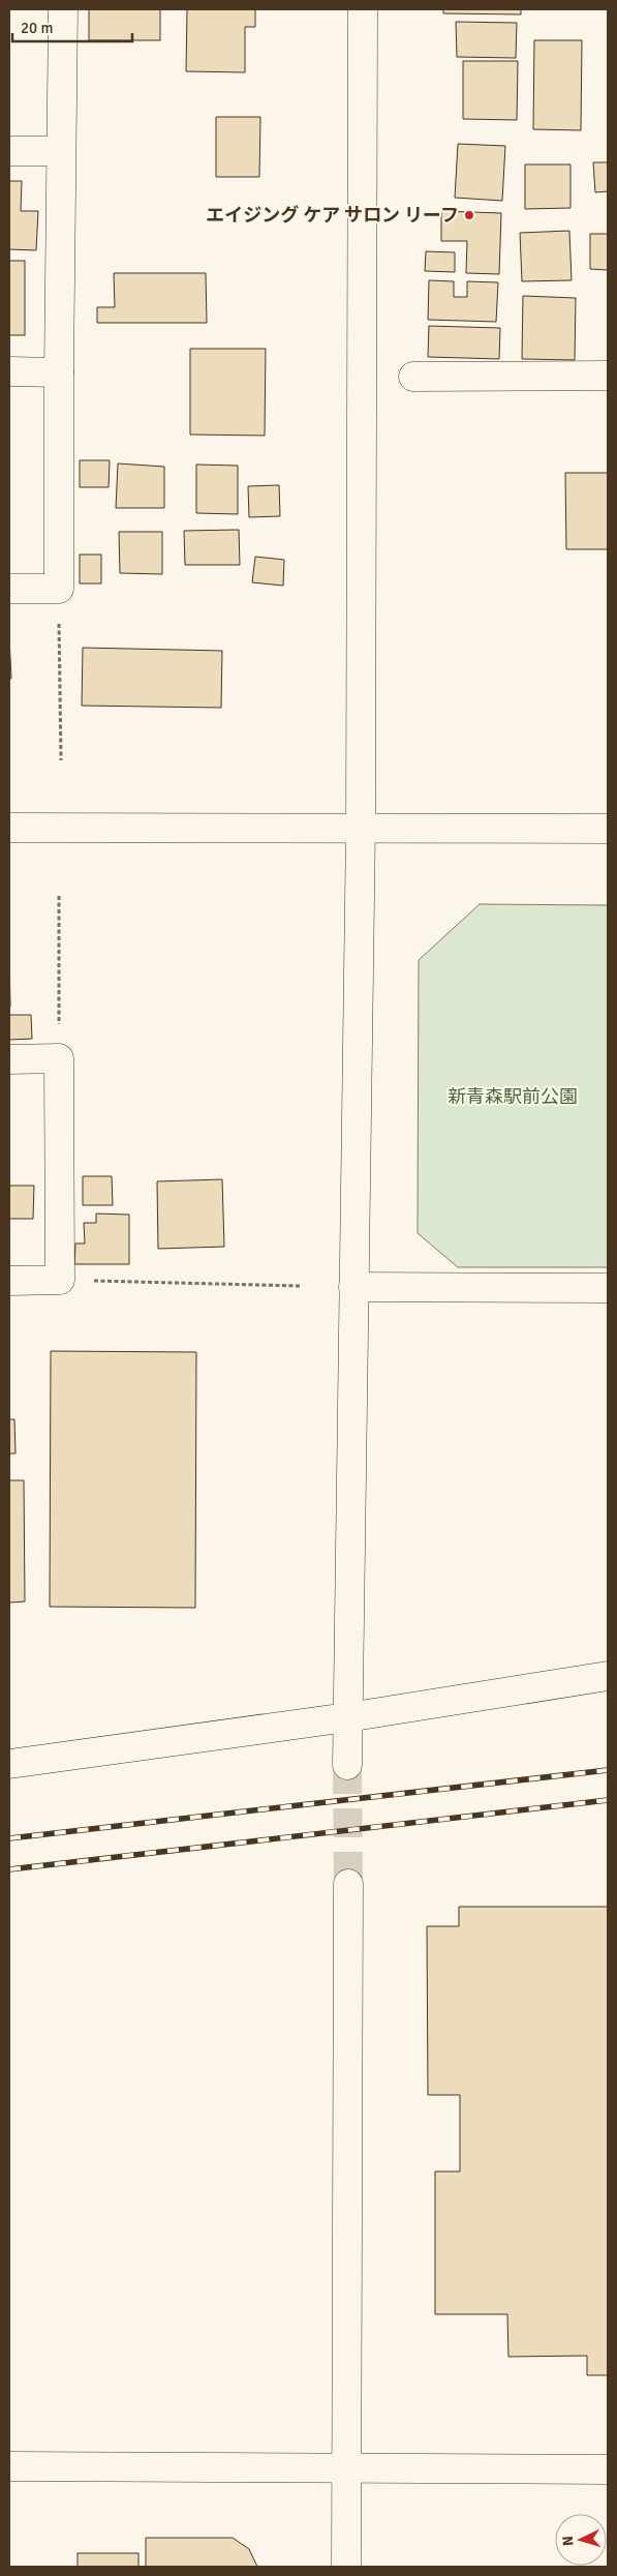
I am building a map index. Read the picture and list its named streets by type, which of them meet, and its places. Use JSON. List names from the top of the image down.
{
  "parks": ["新青森駅前公園"],
  "places": ["エイジング ケア サロン リーフ"],
  "scale_bar": "20 m",
  "north": "left"
}
